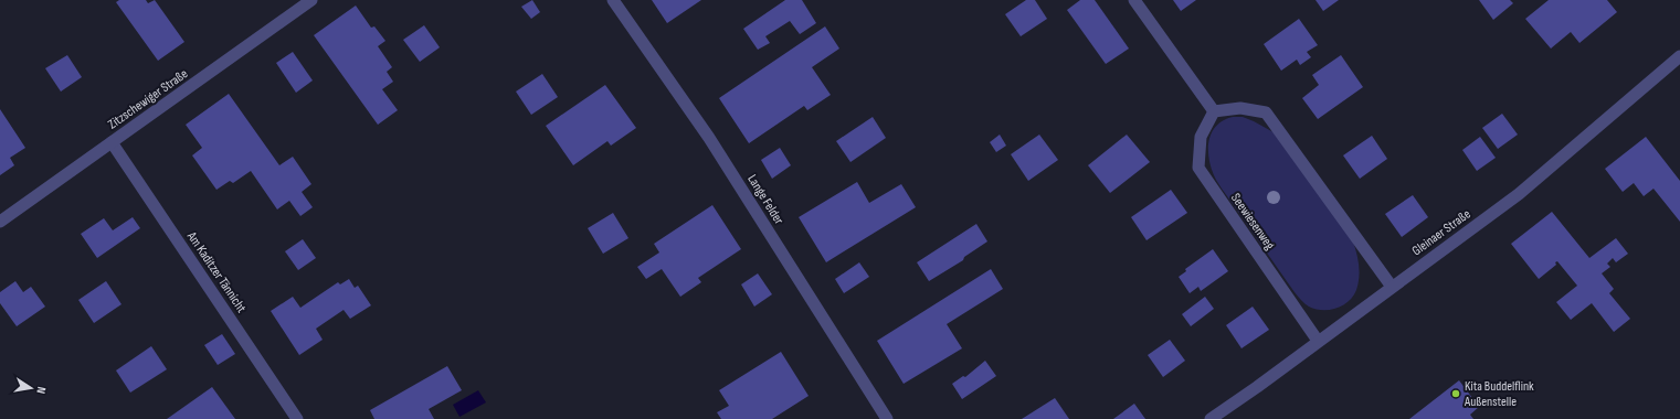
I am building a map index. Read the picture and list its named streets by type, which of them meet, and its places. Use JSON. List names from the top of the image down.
{
  "streets": {
    "street": [
      "Zitzschewiger Straße",
      "Lange Felder",
      "Seewiesenweg",
      "Gleinaer Straße",
      "Am Kaditzer Tännicht"
    ]
  },
  "crossings": [
    ["Zitzschewiger Straße", "Am Kaditzer Tännicht"],
    ["Seewiesenweg", "Gleinaer Straße"]
  ],
  "places": ["Kita Buddelflink Außenstelle"],
  "north": "right"
}
